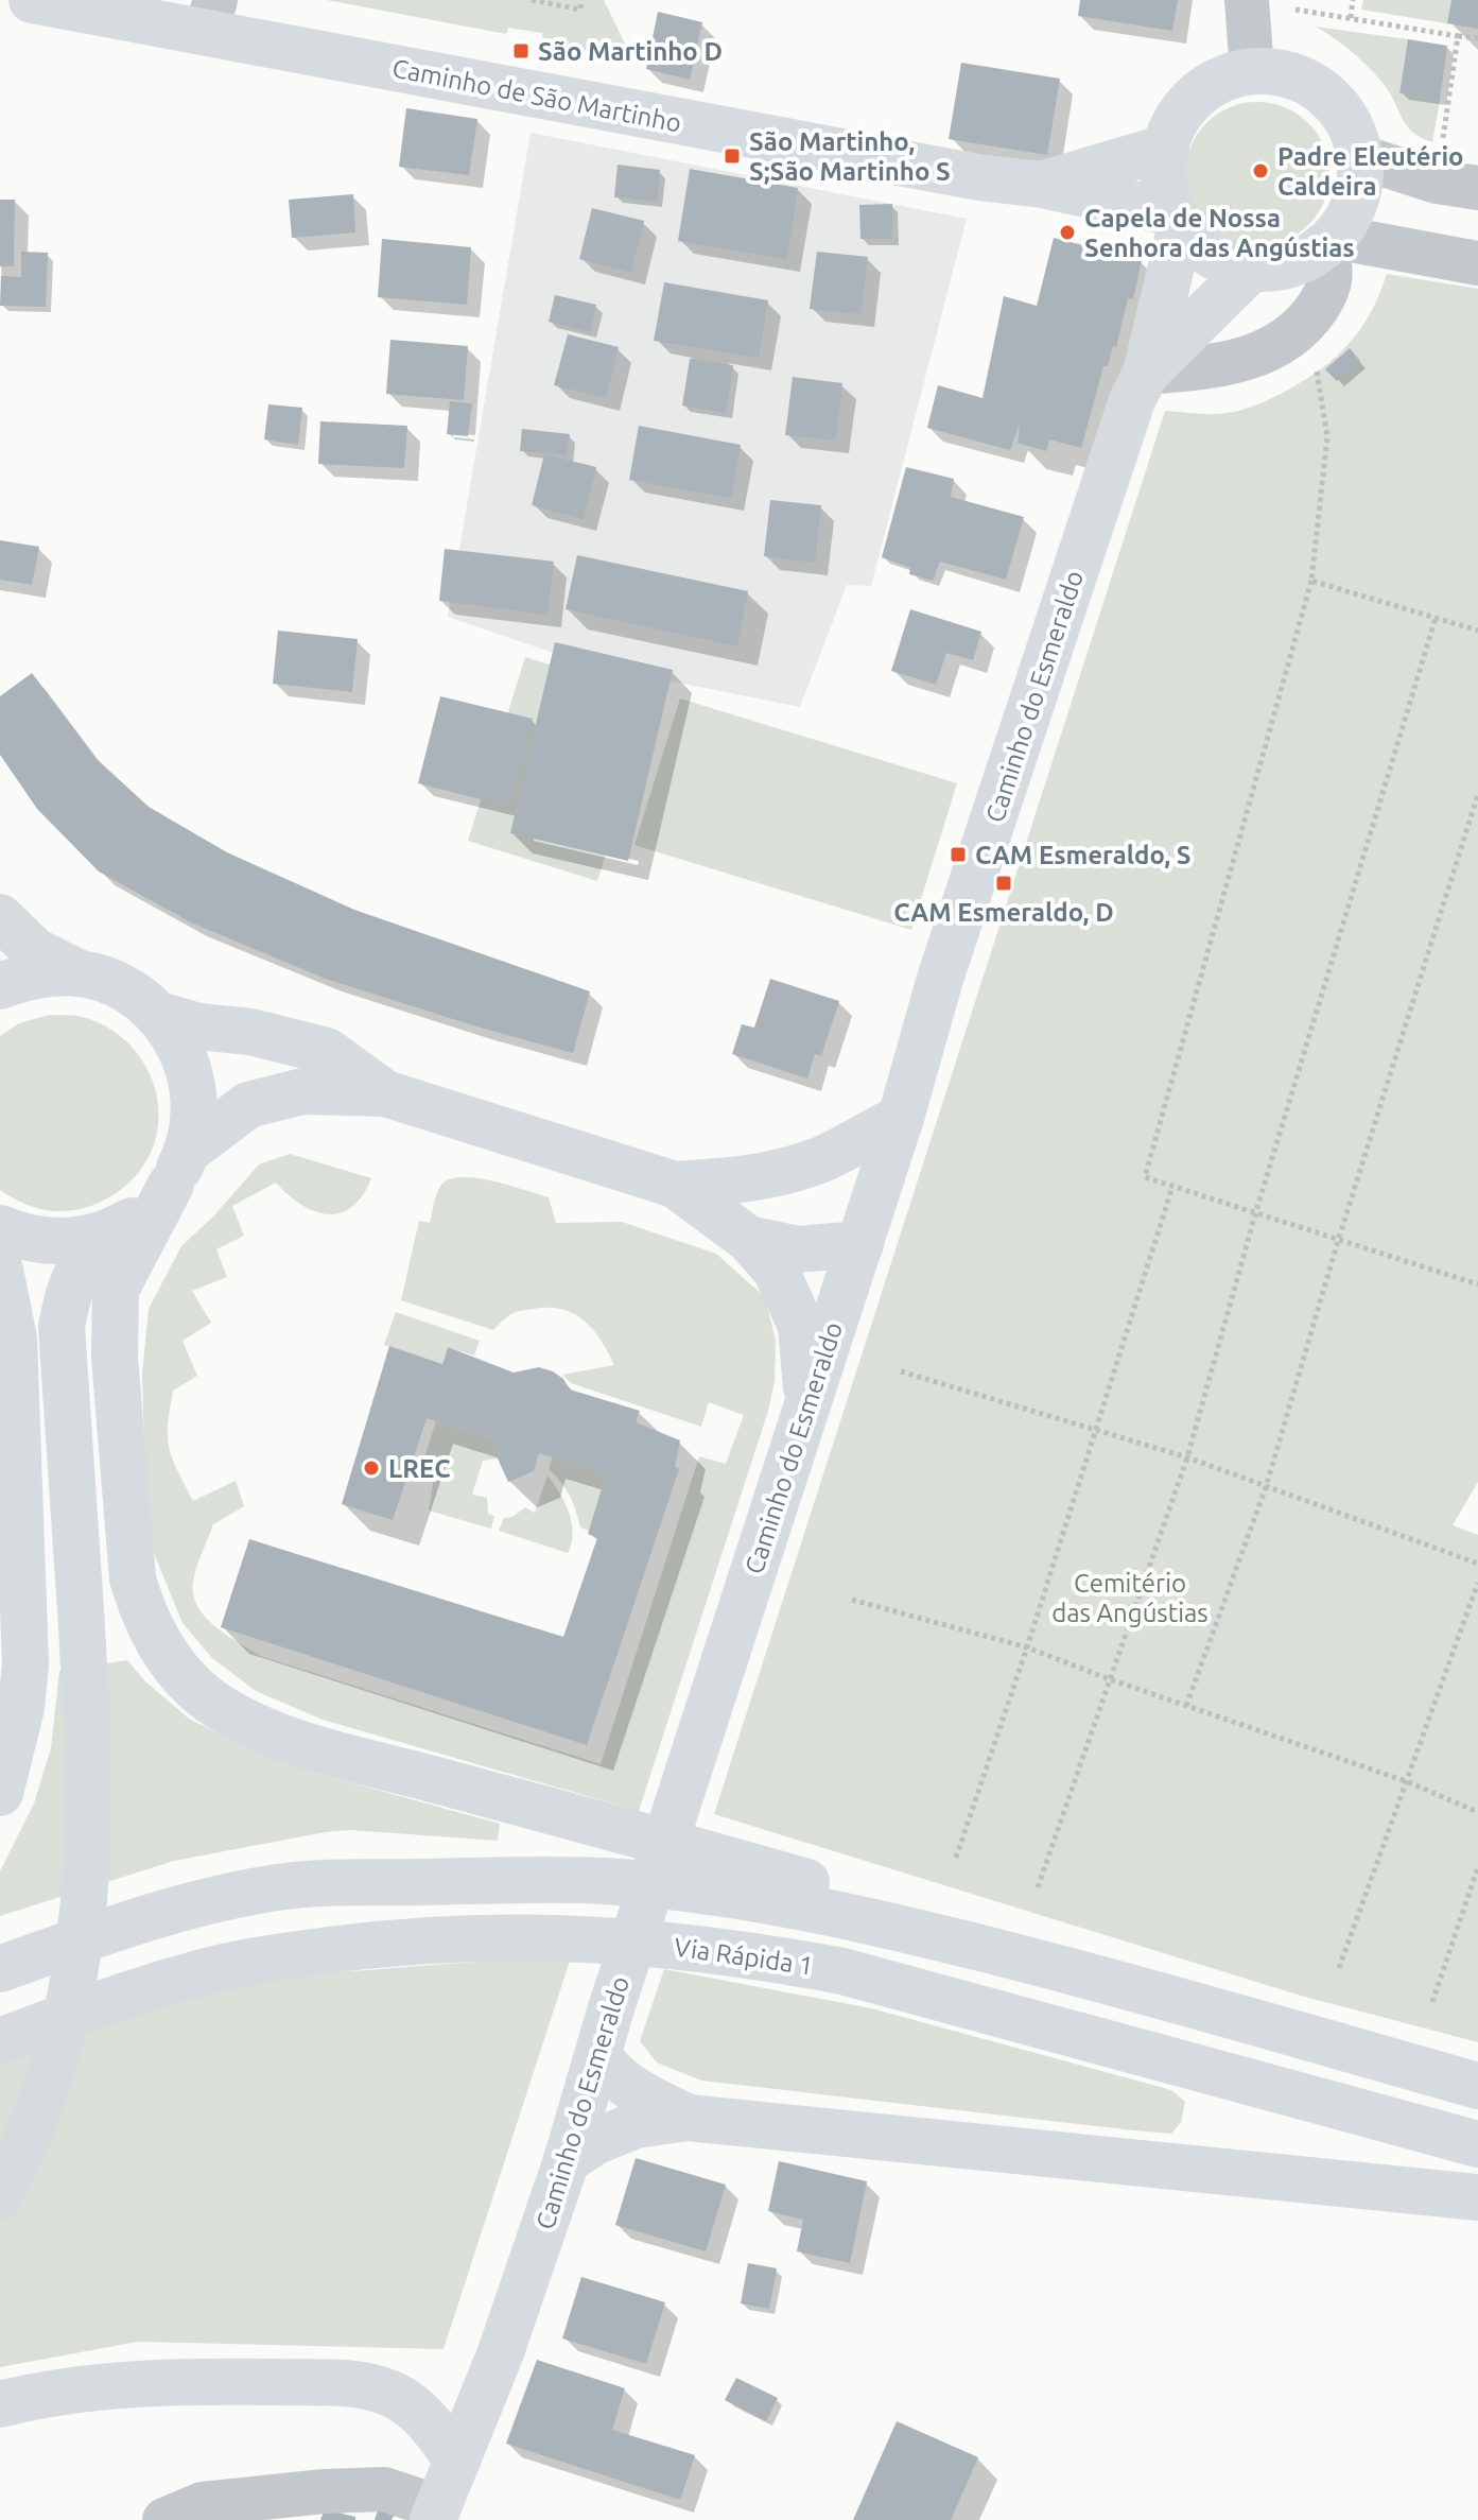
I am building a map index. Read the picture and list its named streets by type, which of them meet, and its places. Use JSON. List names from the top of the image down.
{
  "streets": {
    "main road": ["Caminho de São Martinho", "Caminho do Esmeraldo", "Via Rápida 1"]
  },
  "crossings": [
    ["Caminho de São Martinho", "Caminho do Esmeraldo"]
  ],
  "parks": ["Cemitério das Angústias"],
  "places": {
    "transit": [
      "São Martinho D",
      "São Martinho, S;São Martinho S",
      "CAM Esmeraldo, S",
      "CAM Esmeraldo, D"
    ],
    "other": ["Padre Eleutério Caldeira", "Capela de Nossa Senhora das Angústias", "LREC"]
  }
}
